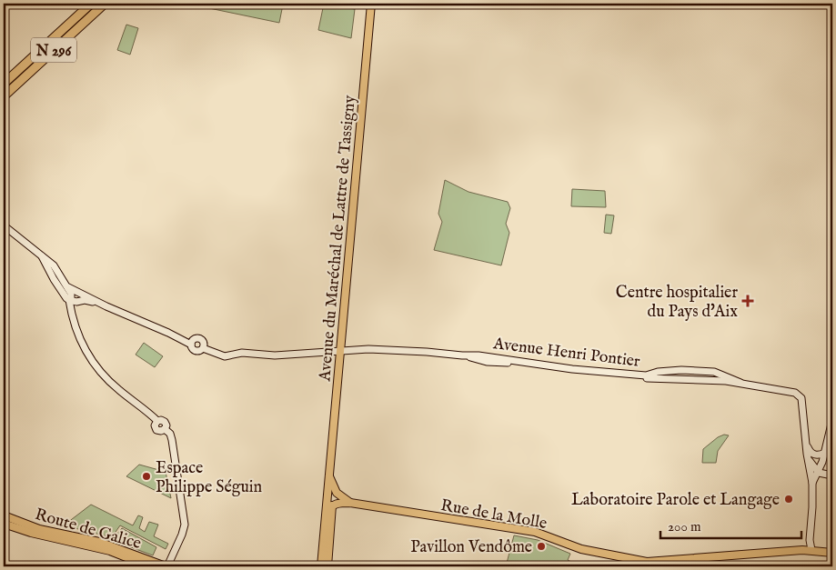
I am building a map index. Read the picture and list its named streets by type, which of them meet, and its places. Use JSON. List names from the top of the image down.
{
  "streets": {
    "highway": ["N 296"],
    "main road": ["Avenue du Maréchal de Lattre de Tassigny", "Rue de la Molle", "Route de Galice"],
    "street": ["Avenue Henri Pontier"]
  },
  "crossings": [
    ["Avenue du Maréchal de Lattre de Tassigny", "Avenue Henri Pontier"],
    ["Avenue du Maréchal de Lattre de Tassigny", "Rue de la Molle"],
    ["Avenue Henri Pontier", "Rue de la Molle"]
  ],
  "places": {
    "health": ["Centre hospitalier du Pays d'Aix"],
    "other": ["Espace Philippe Séguin", "Laboratoire Parole et Langage", "Pavillon Vendôme"]
  },
  "scale_bar": "200 m"
}
